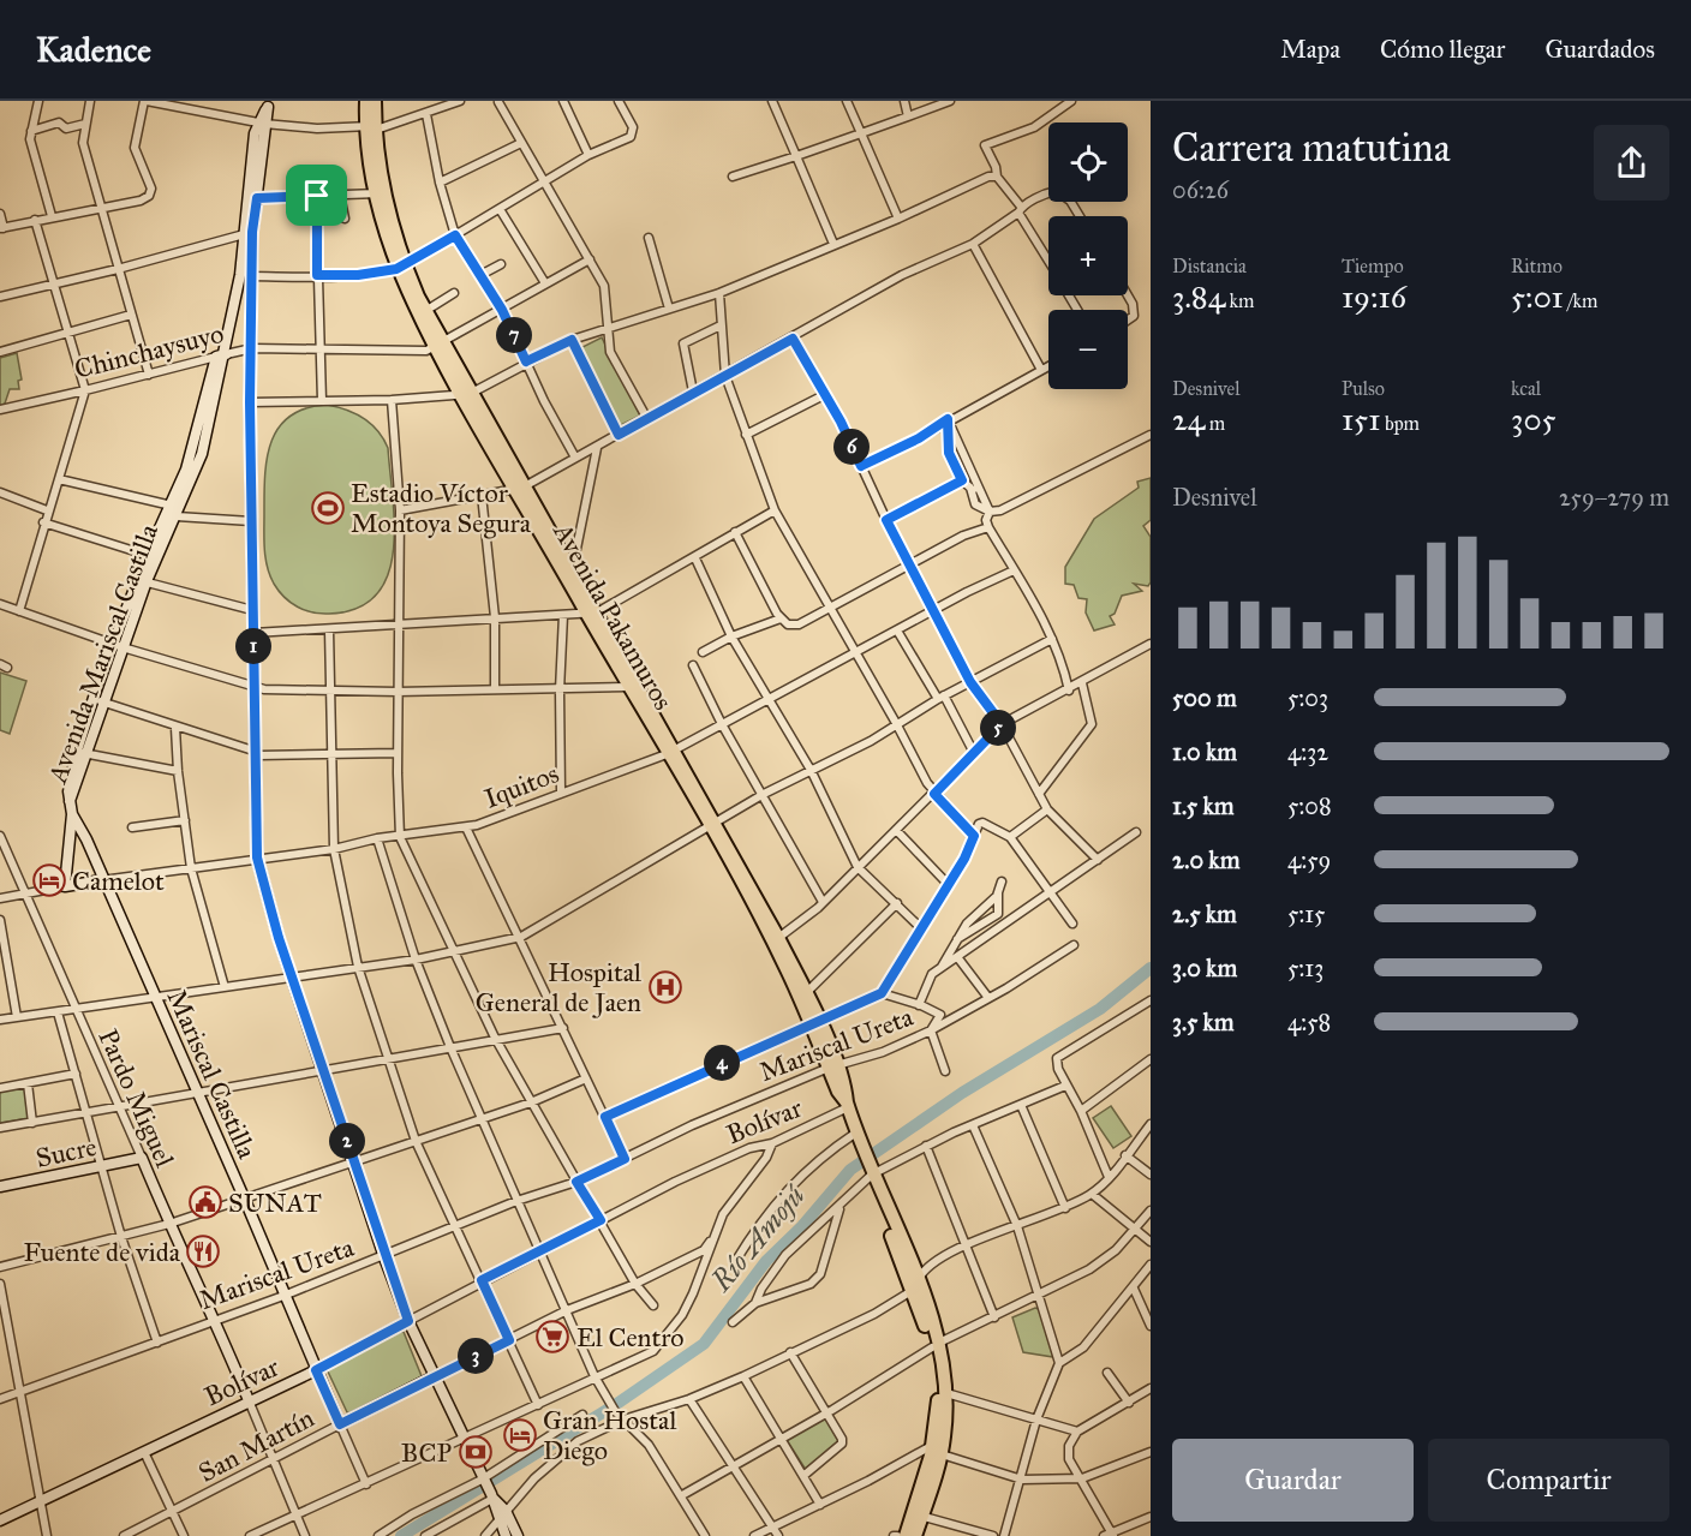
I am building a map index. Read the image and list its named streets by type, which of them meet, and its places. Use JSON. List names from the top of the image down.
{
  "streets": {
    "highway": ["Avenida Pakamuros"],
    "street": [
      "Chinchaysuyo",
      "Avenida Mariscal Castilla",
      "Iquitos",
      "Mariscal Ureta",
      "Mariscal Castilla",
      "Pardo Miguel",
      "Bolívar",
      "Sucre",
      "San Martín"
    ]
  },
  "crossings": [
    ["Chinchaysuyo", "Avenida Pakamuros"],
    ["Chinchaysuyo", "Avenida Mariscal Castilla"],
    ["Avenida Pakamuros", "Iquitos"],
    ["Avenida Pakamuros", "Mariscal Ureta"],
    ["Avenida Pakamuros", "Bolívar"],
    ["Avenida Mariscal Castilla", "Mariscal Castilla"],
    ["Iquitos", "Mariscal Castilla"],
    ["Iquitos", "Pardo Miguel"],
    ["Mariscal Ureta", "Mariscal Castilla"],
    ["Mariscal Ureta", "Pardo Miguel"],
    ["Mariscal Castilla", "Bolívar"],
    ["Mariscal Castilla", "San Martín"],
    ["Pardo Miguel", "Bolívar"],
    ["Pardo Miguel", "Sucre"],
    ["Pardo Miguel", "San Martín"]
  ],
  "water": ["Río Amojú"],
  "places": {
    "sports": ["Estadio Víctor Montoya Segura"],
    "hotel": ["Camelot", "Gran Hostal Diego"],
    "hospital": ["Hospital General de Jaen"],
    "public building": ["SUNAT"],
    "restaurant": ["Fuente de vida"],
    "supermarket": ["El Centro"],
    "bank": ["BCP"]
  },
  "page": {
    "header": "Kadence",
    "nav": ["Mapa", "Cómo llegar", "Guardados"],
    "heading": ["Carrera matutina", "06:26"],
    "map_buttons": ["+", "−"],
    "stats": [
      ["Distancia", "3.84 km"],
      ["Tiempo", "19:16"],
      ["Ritmo", "5:01 /km"],
      ["Desnivel", "24 m"],
      ["Pulso", "151 bpm"],
      ["kcal", "305"]
    ],
    "pins": [
      "7",
      "6",
      "1",
      "5",
      "4",
      "2",
      "3"
    ],
    "chart": ["Desnivel", "259–279 m"],
    "list": [
      {
        "name": "500 m",
        "note": "5:03"
      },
      {
        "name": "1.0 km",
        "note": "4:32"
      },
      {
        "name": "1.5 km",
        "note": "5:08"
      },
      {
        "name": "2.0 km",
        "note": "4:59"
      },
      {
        "name": "2.5 km",
        "note": "5:15"
      },
      {
        "name": "3.0 km",
        "note": "5:13"
      },
      {
        "name": "3.5 km",
        "note": "4:58"
      }
    ],
    "buttons": ["Guardar", "Compartir"]
  }
}
